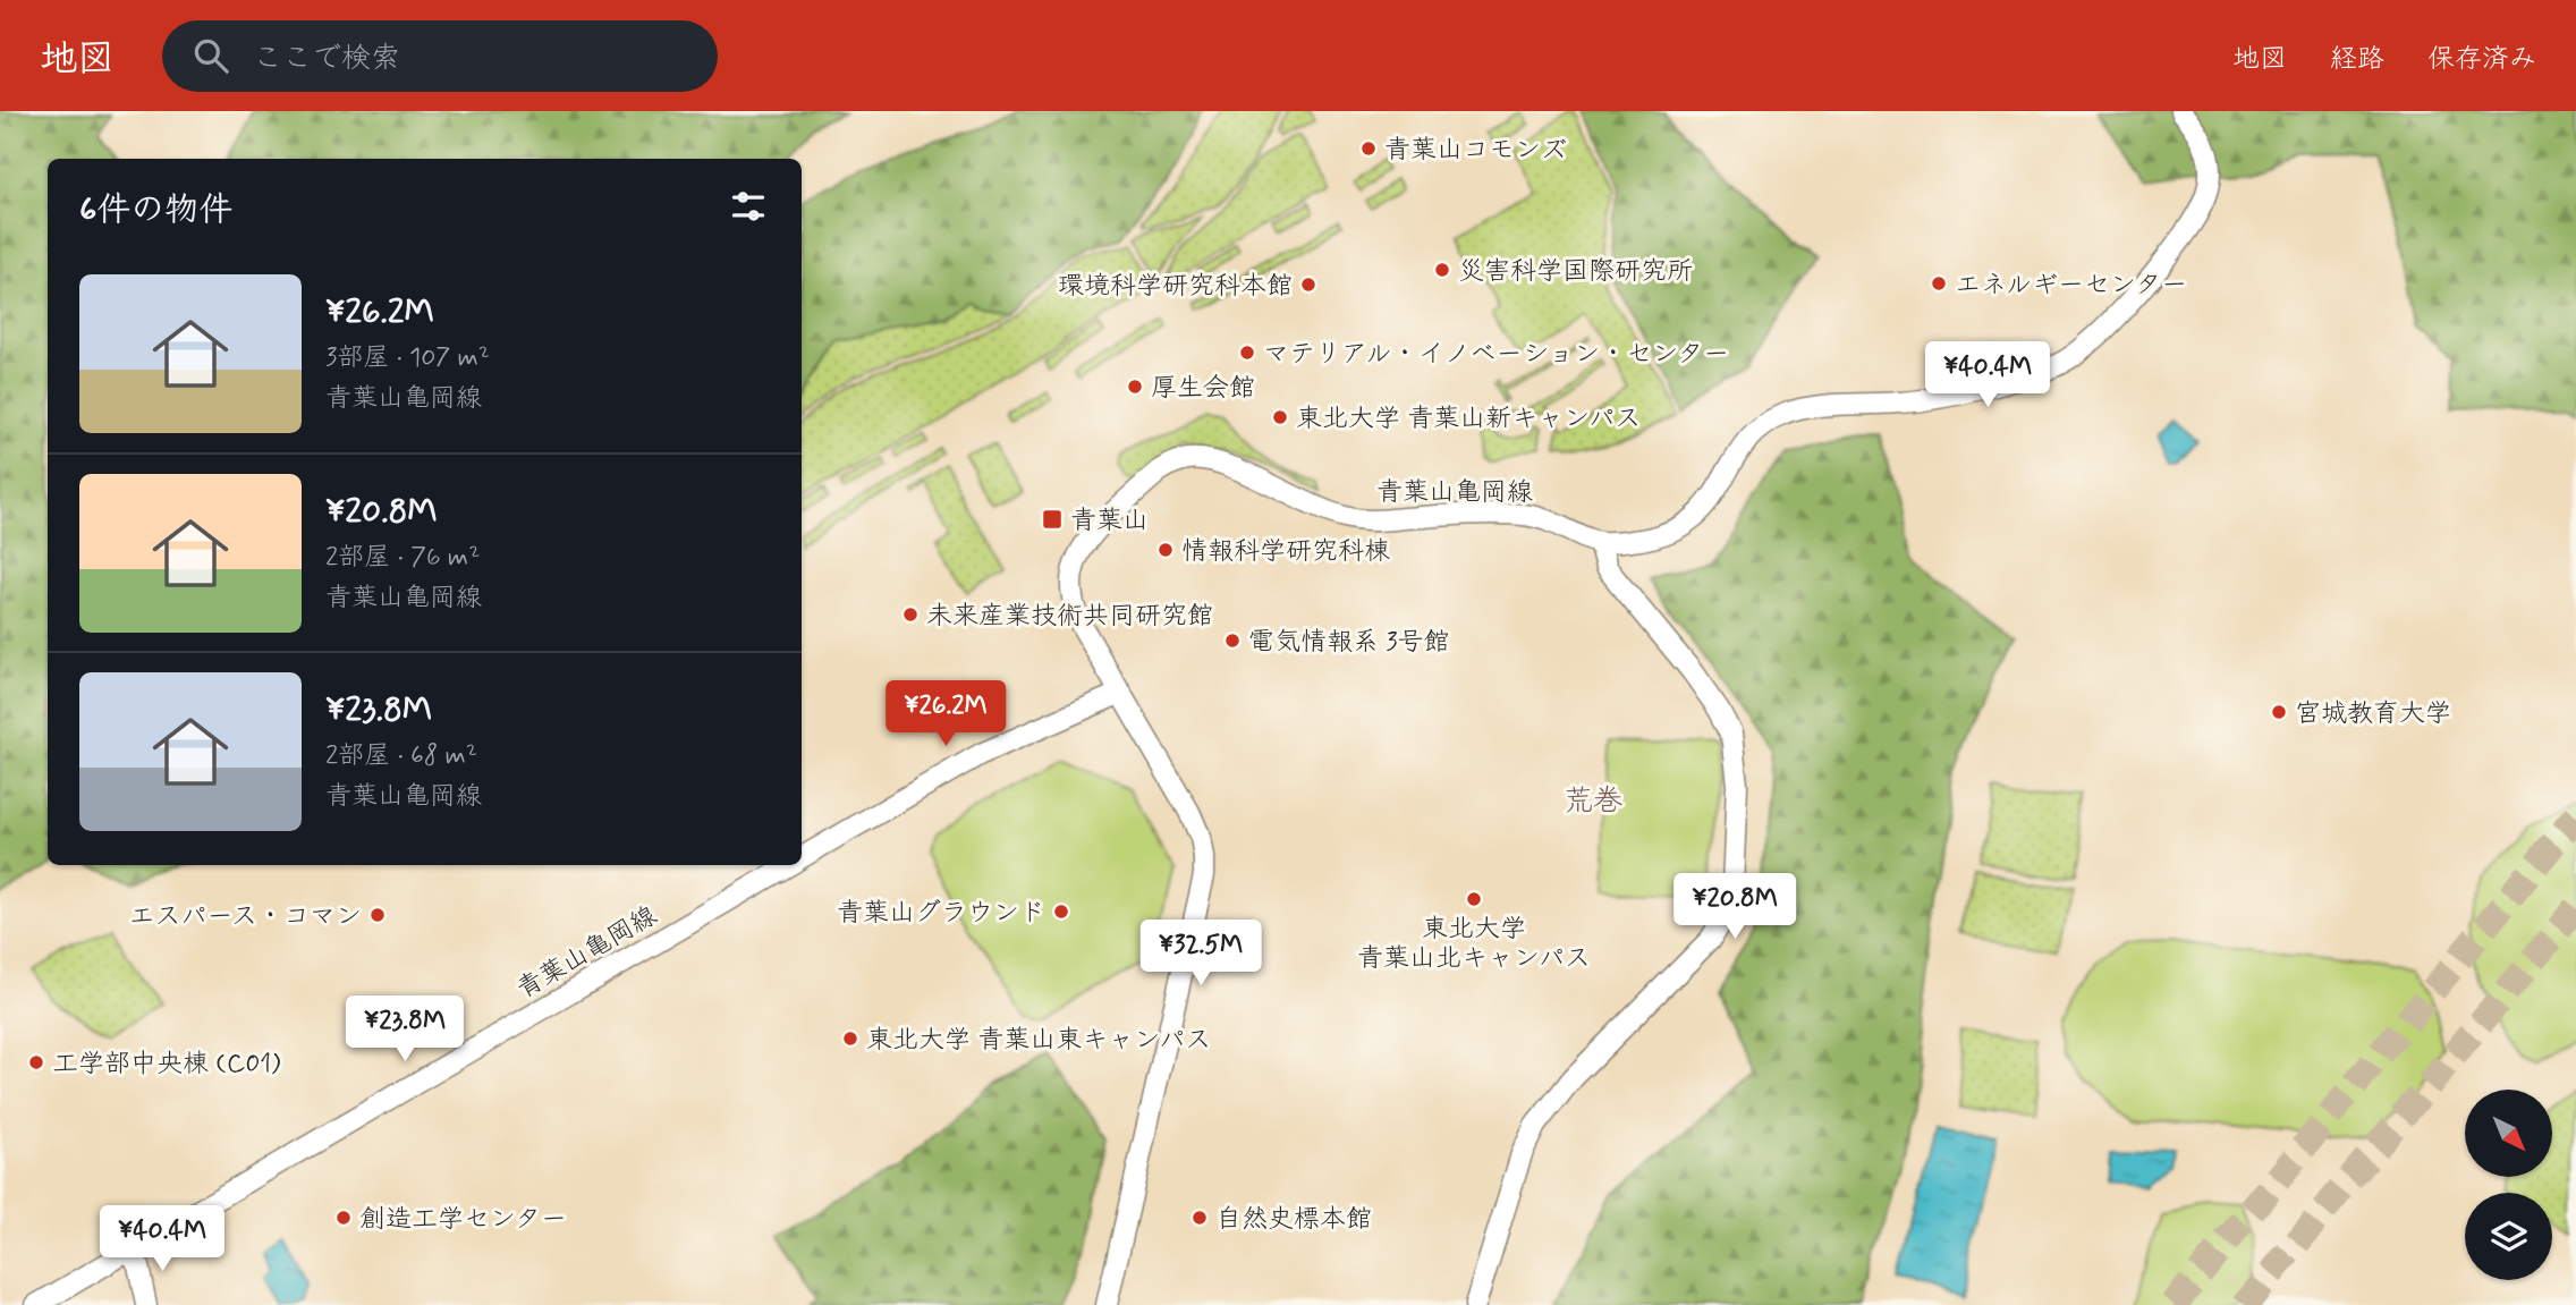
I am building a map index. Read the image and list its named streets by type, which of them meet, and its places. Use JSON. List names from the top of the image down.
{
  "streets": {
    "street": ["青葉山亀岡線"]
  },
  "districts": ["荒巻"],
  "places": {
    "other": [
      "青葉山コモンズ",
      "災害科学国際研究所",
      "エネルギーセンター",
      "環境科学研究科本館",
      "マテリアル・イノベーション・センター",
      "厚生会館",
      "東北大学 青葉山新キャンパス",
      "情報科学研究科棟",
      "未来産業技術共同研究館",
      "電気情報系 3号館",
      "宮城教育大学",
      "東北大学 青葉山北キャンパス",
      "青葉山グラウンド",
      "エスパース・コマン",
      "東北大学 青葉山東キャンパス",
      "工学部中央棟 (C01)",
      "創造工学センター",
      "自然史標本館"
    ],
    "transit": ["青葉山"]
  },
  "north": "bottom right",
  "page": {
    "header": "地図",
    "search": "ここで検索",
    "nav": ["地図", "経路", "保存済み"],
    "heading": "6件の物件",
    "list": [
      {
        "name": "¥26.2M",
        "note": "3部屋 · 107 m² · 青葉山亀岡線"
      },
      {
        "name": "¥20.8M",
        "note": "2部屋 · 76 m² · 青葉山亀岡線"
      },
      {
        "name": "¥23.8M",
        "note": "2部屋 · 68 m² · 青葉山亀岡線"
      }
    ],
    "price": [
      "¥40.4M",
      "¥26.2M",
      "¥20.8M",
      "¥32.5M",
      "¥23.8M",
      "¥40.4M"
    ]
  }
}
